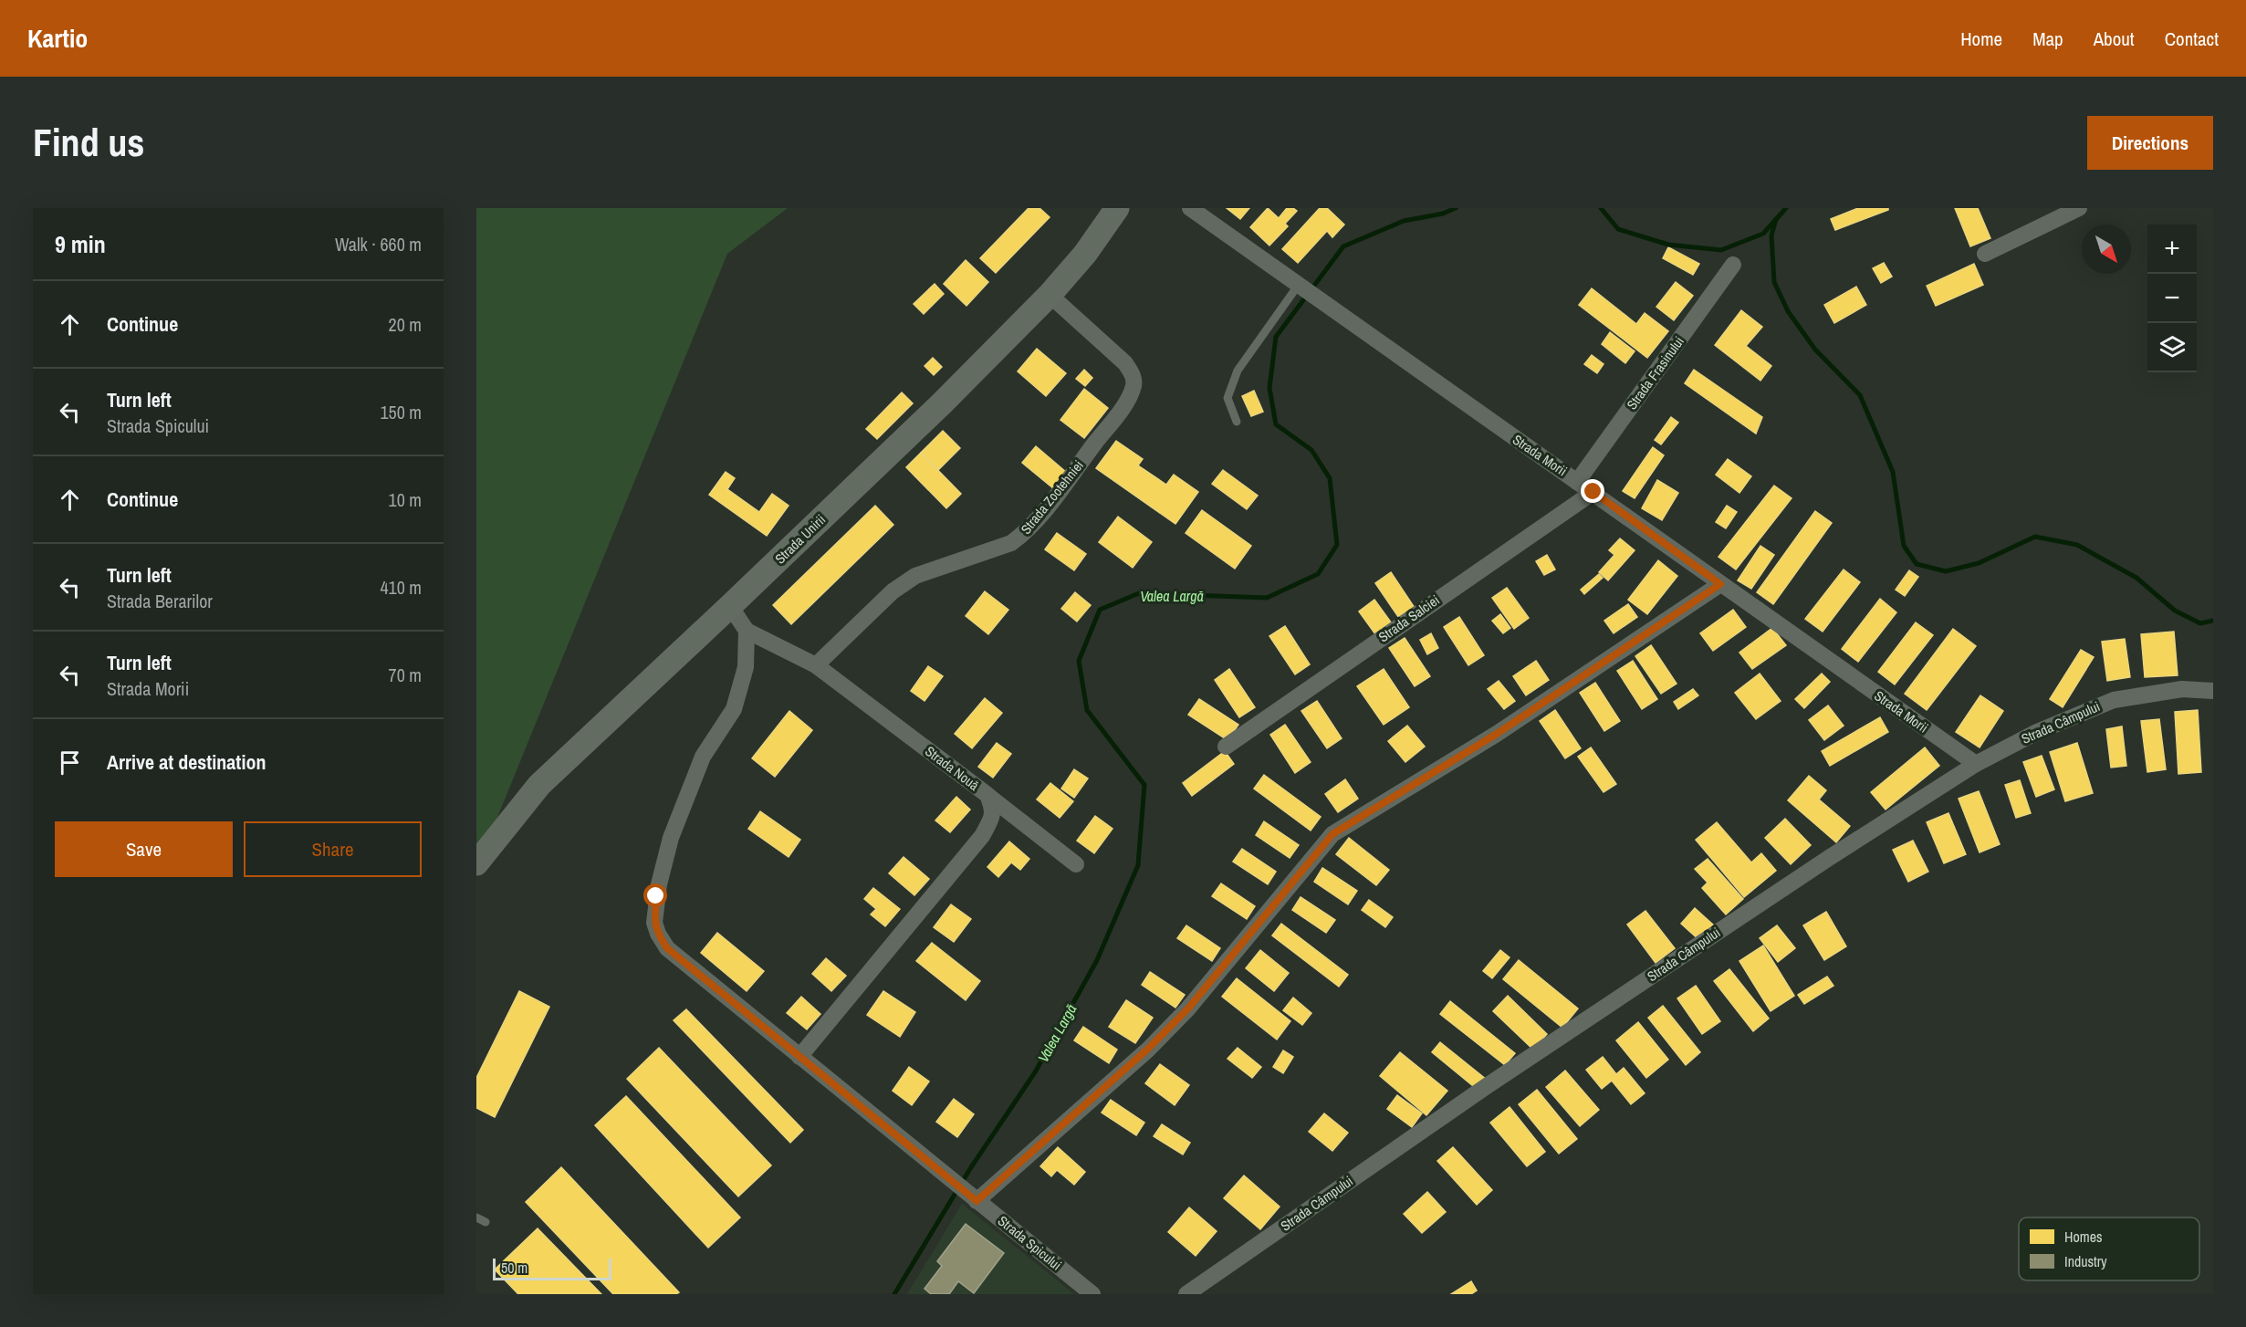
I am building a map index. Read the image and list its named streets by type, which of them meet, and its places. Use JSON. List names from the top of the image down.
{
  "streets": {
    "main road": ["Strada Unirii"],
    "street": [
      "Strada Frasinului",
      "Strada Morii",
      "Strada Zootehniei",
      "Strada Salciei",
      "Strada Câmpului",
      "Strada Nouă",
      "Strada Spicului"
    ]
  },
  "crossings": [
    ["Strada Frasinului", "Strada Morii"],
    ["Strada Morii", "Strada Salciei"],
    ["Strada Morii", "Strada Câmpului"],
    ["Strada Zootehniei", "Strada Unirii"],
    ["Strada Zootehniei", "Strada Nouă"],
    ["Strada Unirii", "Strada Nouă"],
    ["Strada Nouă", "Strada Spicului"]
  ],
  "water": ["Valea Largă"],
  "legend": ["Homes", "Industry"],
  "scale_bar": "50 m",
  "north": "bottom right",
  "page": {
    "header": "Kartio",
    "nav": [
      "Home",
      "Map",
      "About",
      "Contact"
    ],
    "buttons": [
      "Directions",
      ["Save", "Share"]
    ],
    "title": "Find us",
    "heading": ["9 min", "Walk · 660 m"],
    "map_buttons": ["+", "−"],
    "list": [
      ["Continue", "20 m"],
      ["Turn left", "Strada Spicului", "150 m"],
      ["Continue", "10 m"],
      ["Turn left", "Strada Berarilor", "410 m"],
      ["Turn left", "Strada Morii", "70 m"],
      "Arrive at destination"
    ],
    "scale": "50 m"
  }
}
